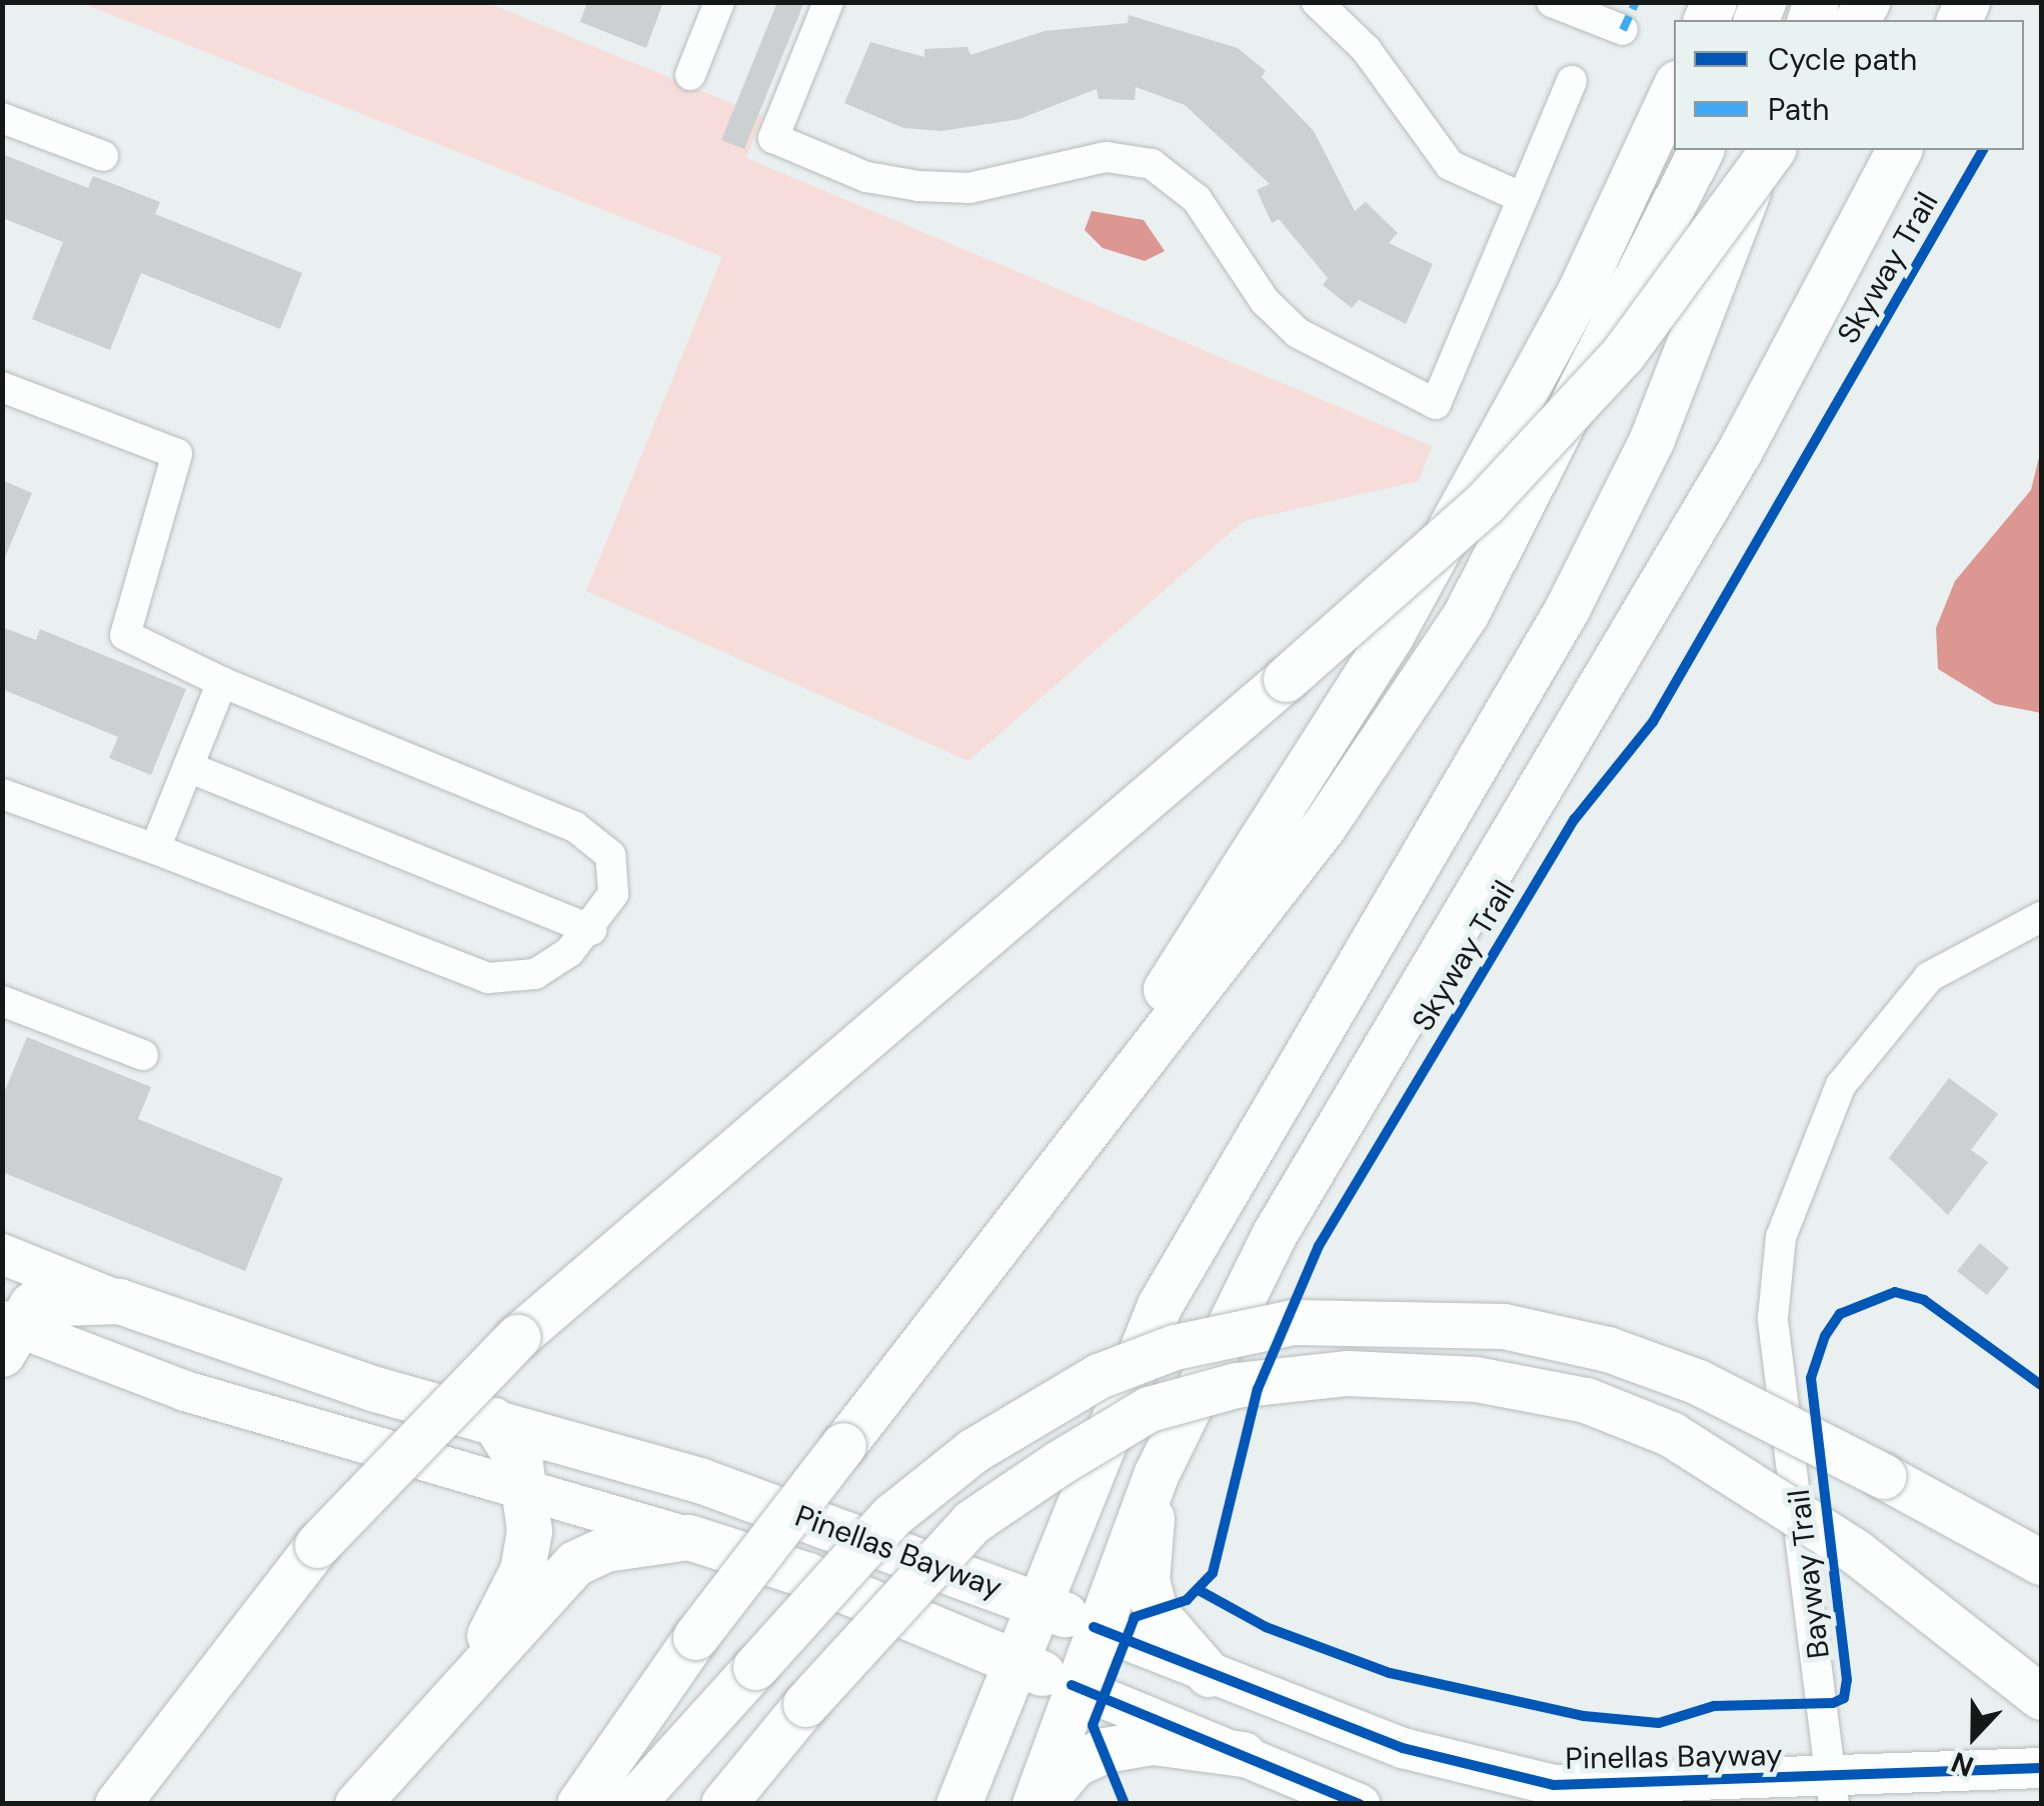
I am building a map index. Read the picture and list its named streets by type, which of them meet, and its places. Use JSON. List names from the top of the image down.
{
  "streets": {
    "highway": ["Pinellas Bayway"],
    "cycle path": ["Skyway Trail", "Bayway Trail"]
  },
  "legend": ["Cycle path", "Path"],
  "north": "bottom"
}
